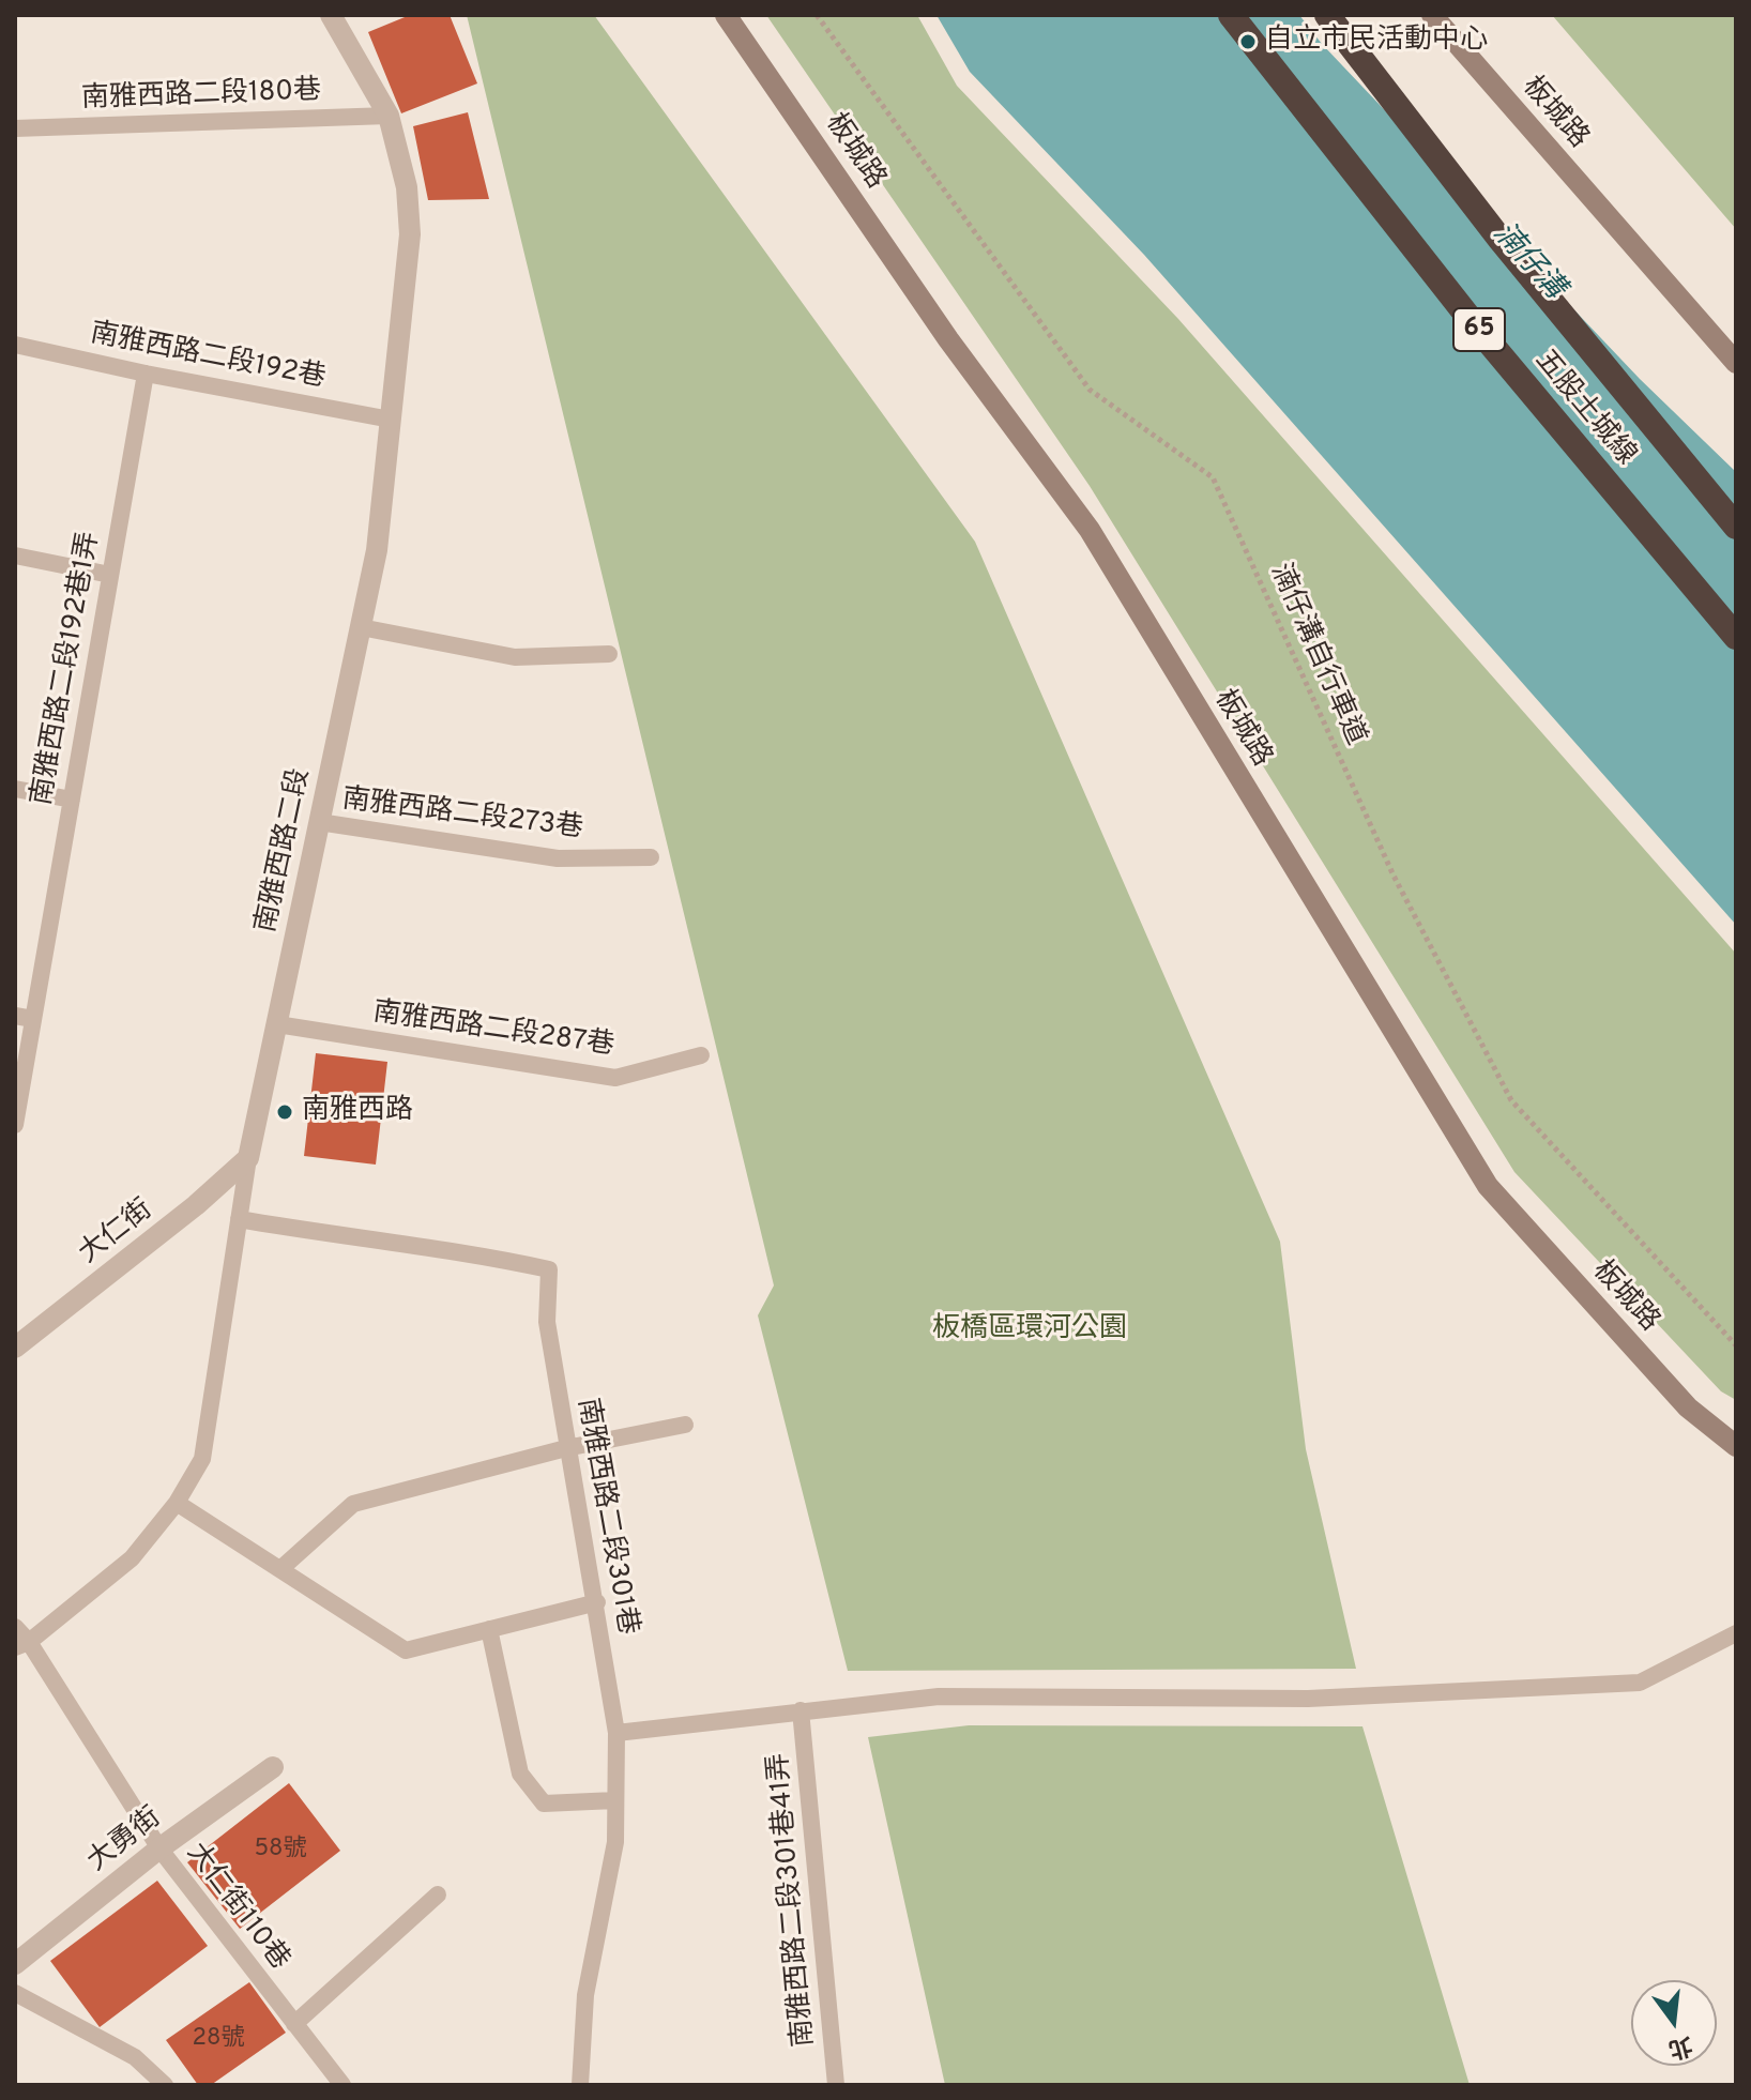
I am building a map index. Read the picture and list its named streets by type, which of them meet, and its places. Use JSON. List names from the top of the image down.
{
  "streets": {
    "highway": ["65", "五股土城線"],
    "street": [
      "板城路",
      "南雅西路二段",
      "大仁街",
      "大勇街"
    ],
    "lane": [
      "南雅西路二段180巷",
      "南雅西路二段192巷",
      "南雅西路二段192巷1弄",
      "南雅西路二段273巷",
      "南雅西路二段287巷",
      "南雅西路二段301巷",
      "南雅西路二段301巷41弄",
      "大仁街110巷"
    ],
    "path": ["湳仔溝自行車道"]
  },
  "crossings": [
    ["南雅西路二段180巷", "南雅西路二段"],
    ["南雅西路二段192巷", "南雅西路二段192巷1弄"],
    ["南雅西路二段192巷", "南雅西路二段"],
    ["南雅西路二段273巷", "南雅西路二段"],
    ["南雅西路二段", "南雅西路二段287巷"],
    ["南雅西路二段", "大仁街"],
    ["南雅西路二段", "南雅西路二段301巷"],
    ["南雅西路二段", "大仁街110巷"],
    ["大勇街", "大仁街110巷"]
  ],
  "water": ["湳仔溝"],
  "parks": ["板橋區環河公園"],
  "places": ["自立市民活動中心", "南雅西路"],
  "house_numbers": ["58號", "28號"],
  "north": "bottom"
}
